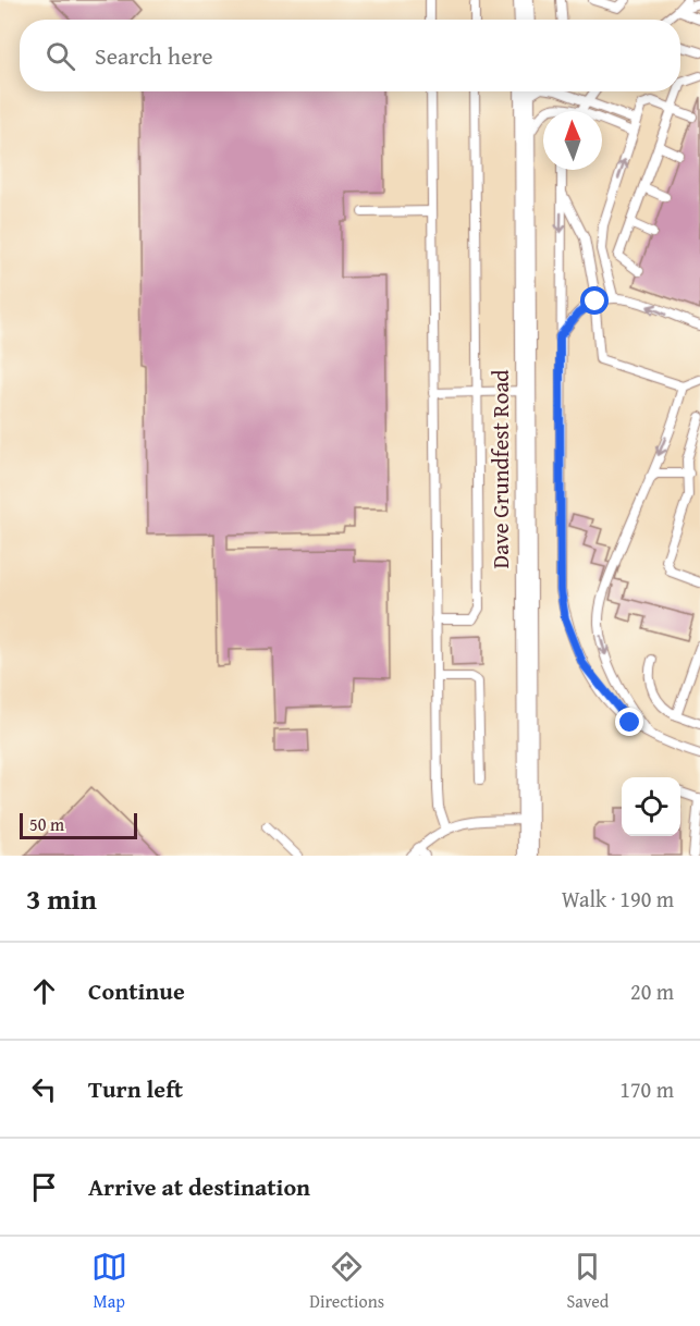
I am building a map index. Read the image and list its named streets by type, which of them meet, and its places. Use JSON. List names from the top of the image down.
{
  "streets": {
    "street": ["Dave Grundfest Road"]
  },
  "scale_bar": "50 m",
  "north": "top",
  "page": {
    "search": "Search here",
    "scale": "50 m",
    "heading": ["3 min", "Walk · 190 m"],
    "list": [
      ["Continue", "20 m"],
      ["Turn left", "170 m"],
      "Arrive at destination"
    ],
    "nav": ["Map", "Directions", "Saved"]
  }
}
